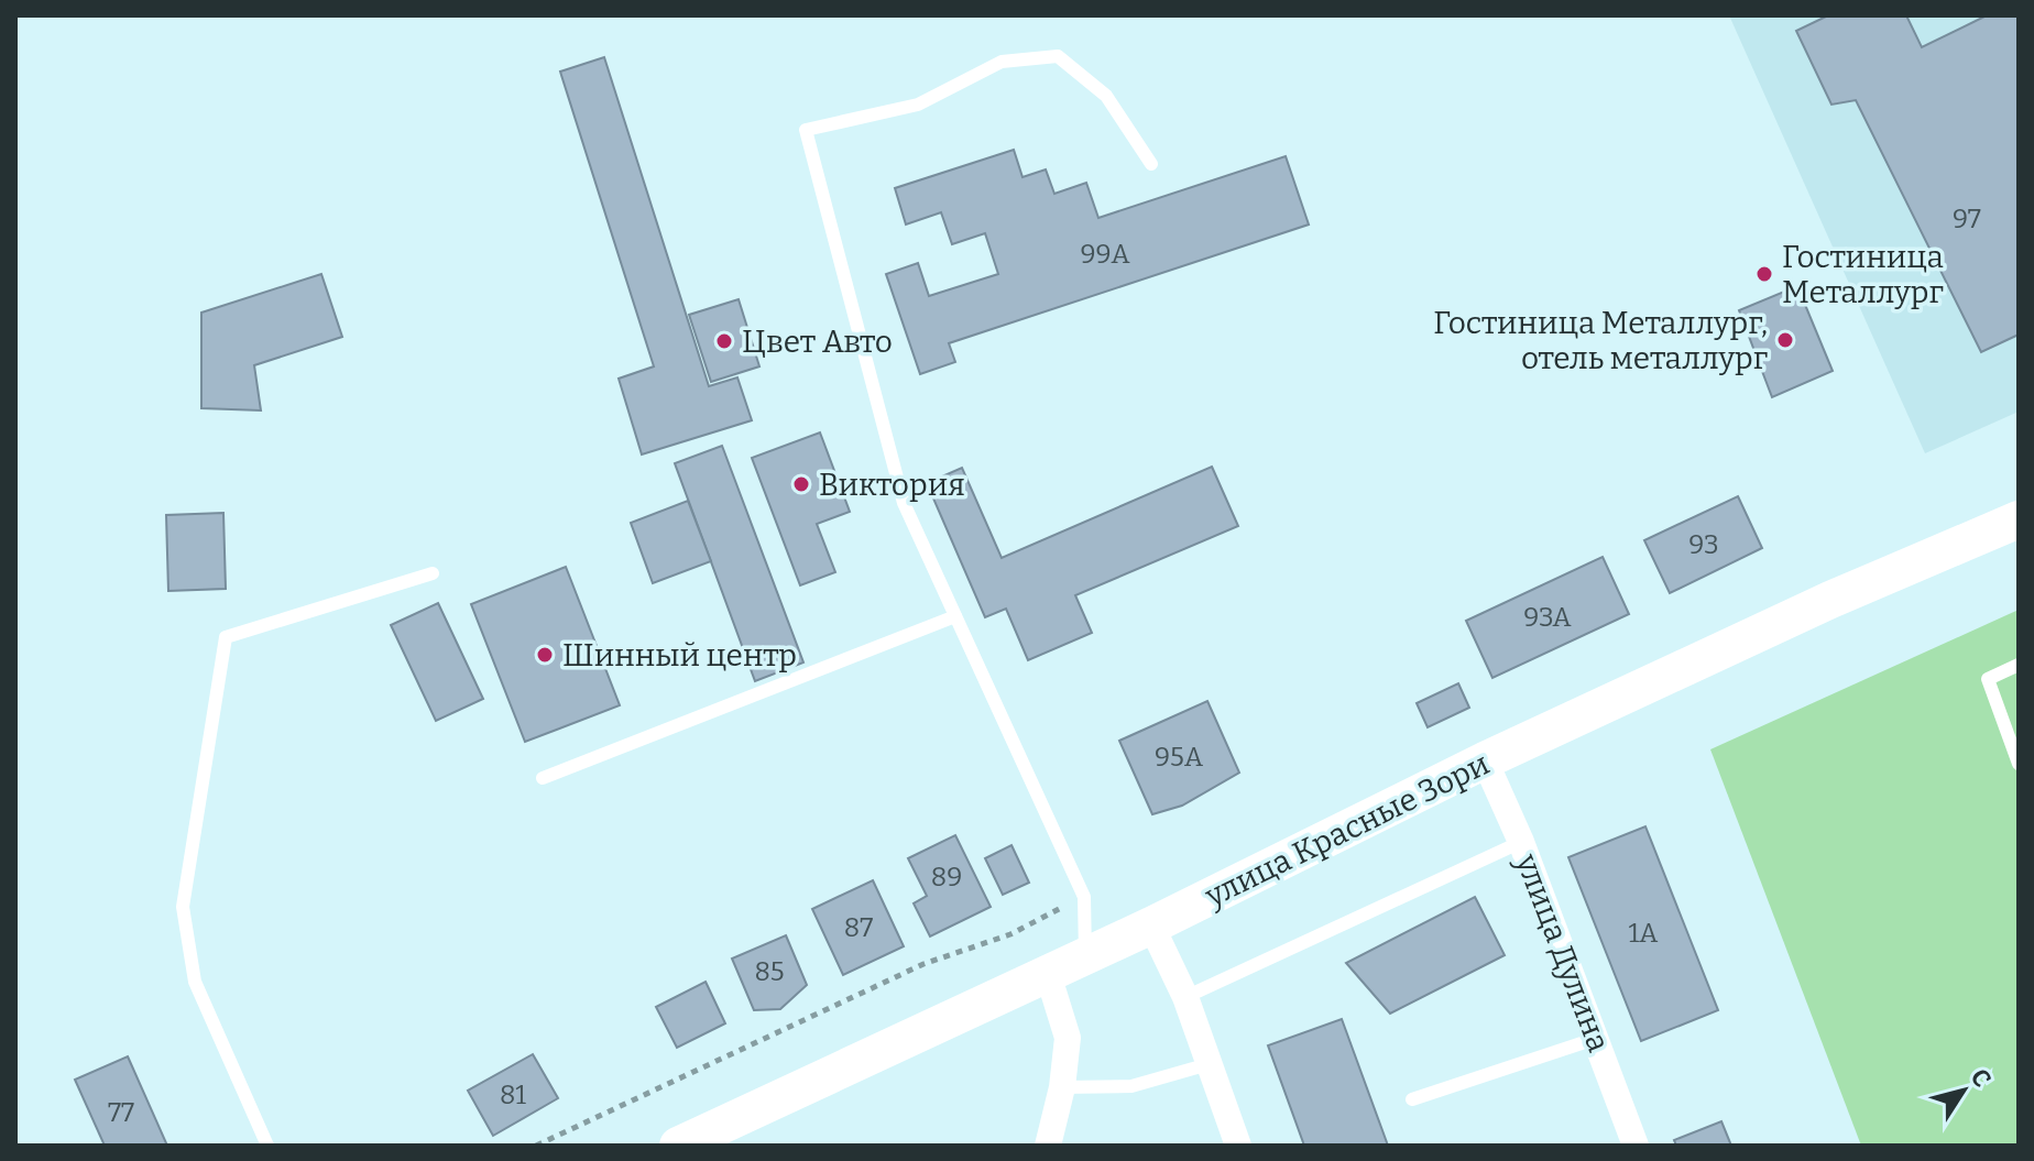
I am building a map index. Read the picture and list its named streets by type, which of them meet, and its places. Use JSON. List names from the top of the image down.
{
  "streets": {
    "main road": ["улица Красные Зори"],
    "street": ["улица Дулина"]
  },
  "crossings": [
    ["улица Красные Зори", "улица Дулина"]
  ],
  "places": [
    "Гостиница Металлург",
    "Гостиница Металлург, отель металлург",
    "Цвет Авто",
    "Виктория",
    "Шинный центр"
  ],
  "house_numbers": [
    "97",
    "99А",
    "93",
    "93А",
    "95А",
    "89",
    "87",
    "1А",
    "85",
    "81",
    "77"
  ],
  "north": "top right"
}
